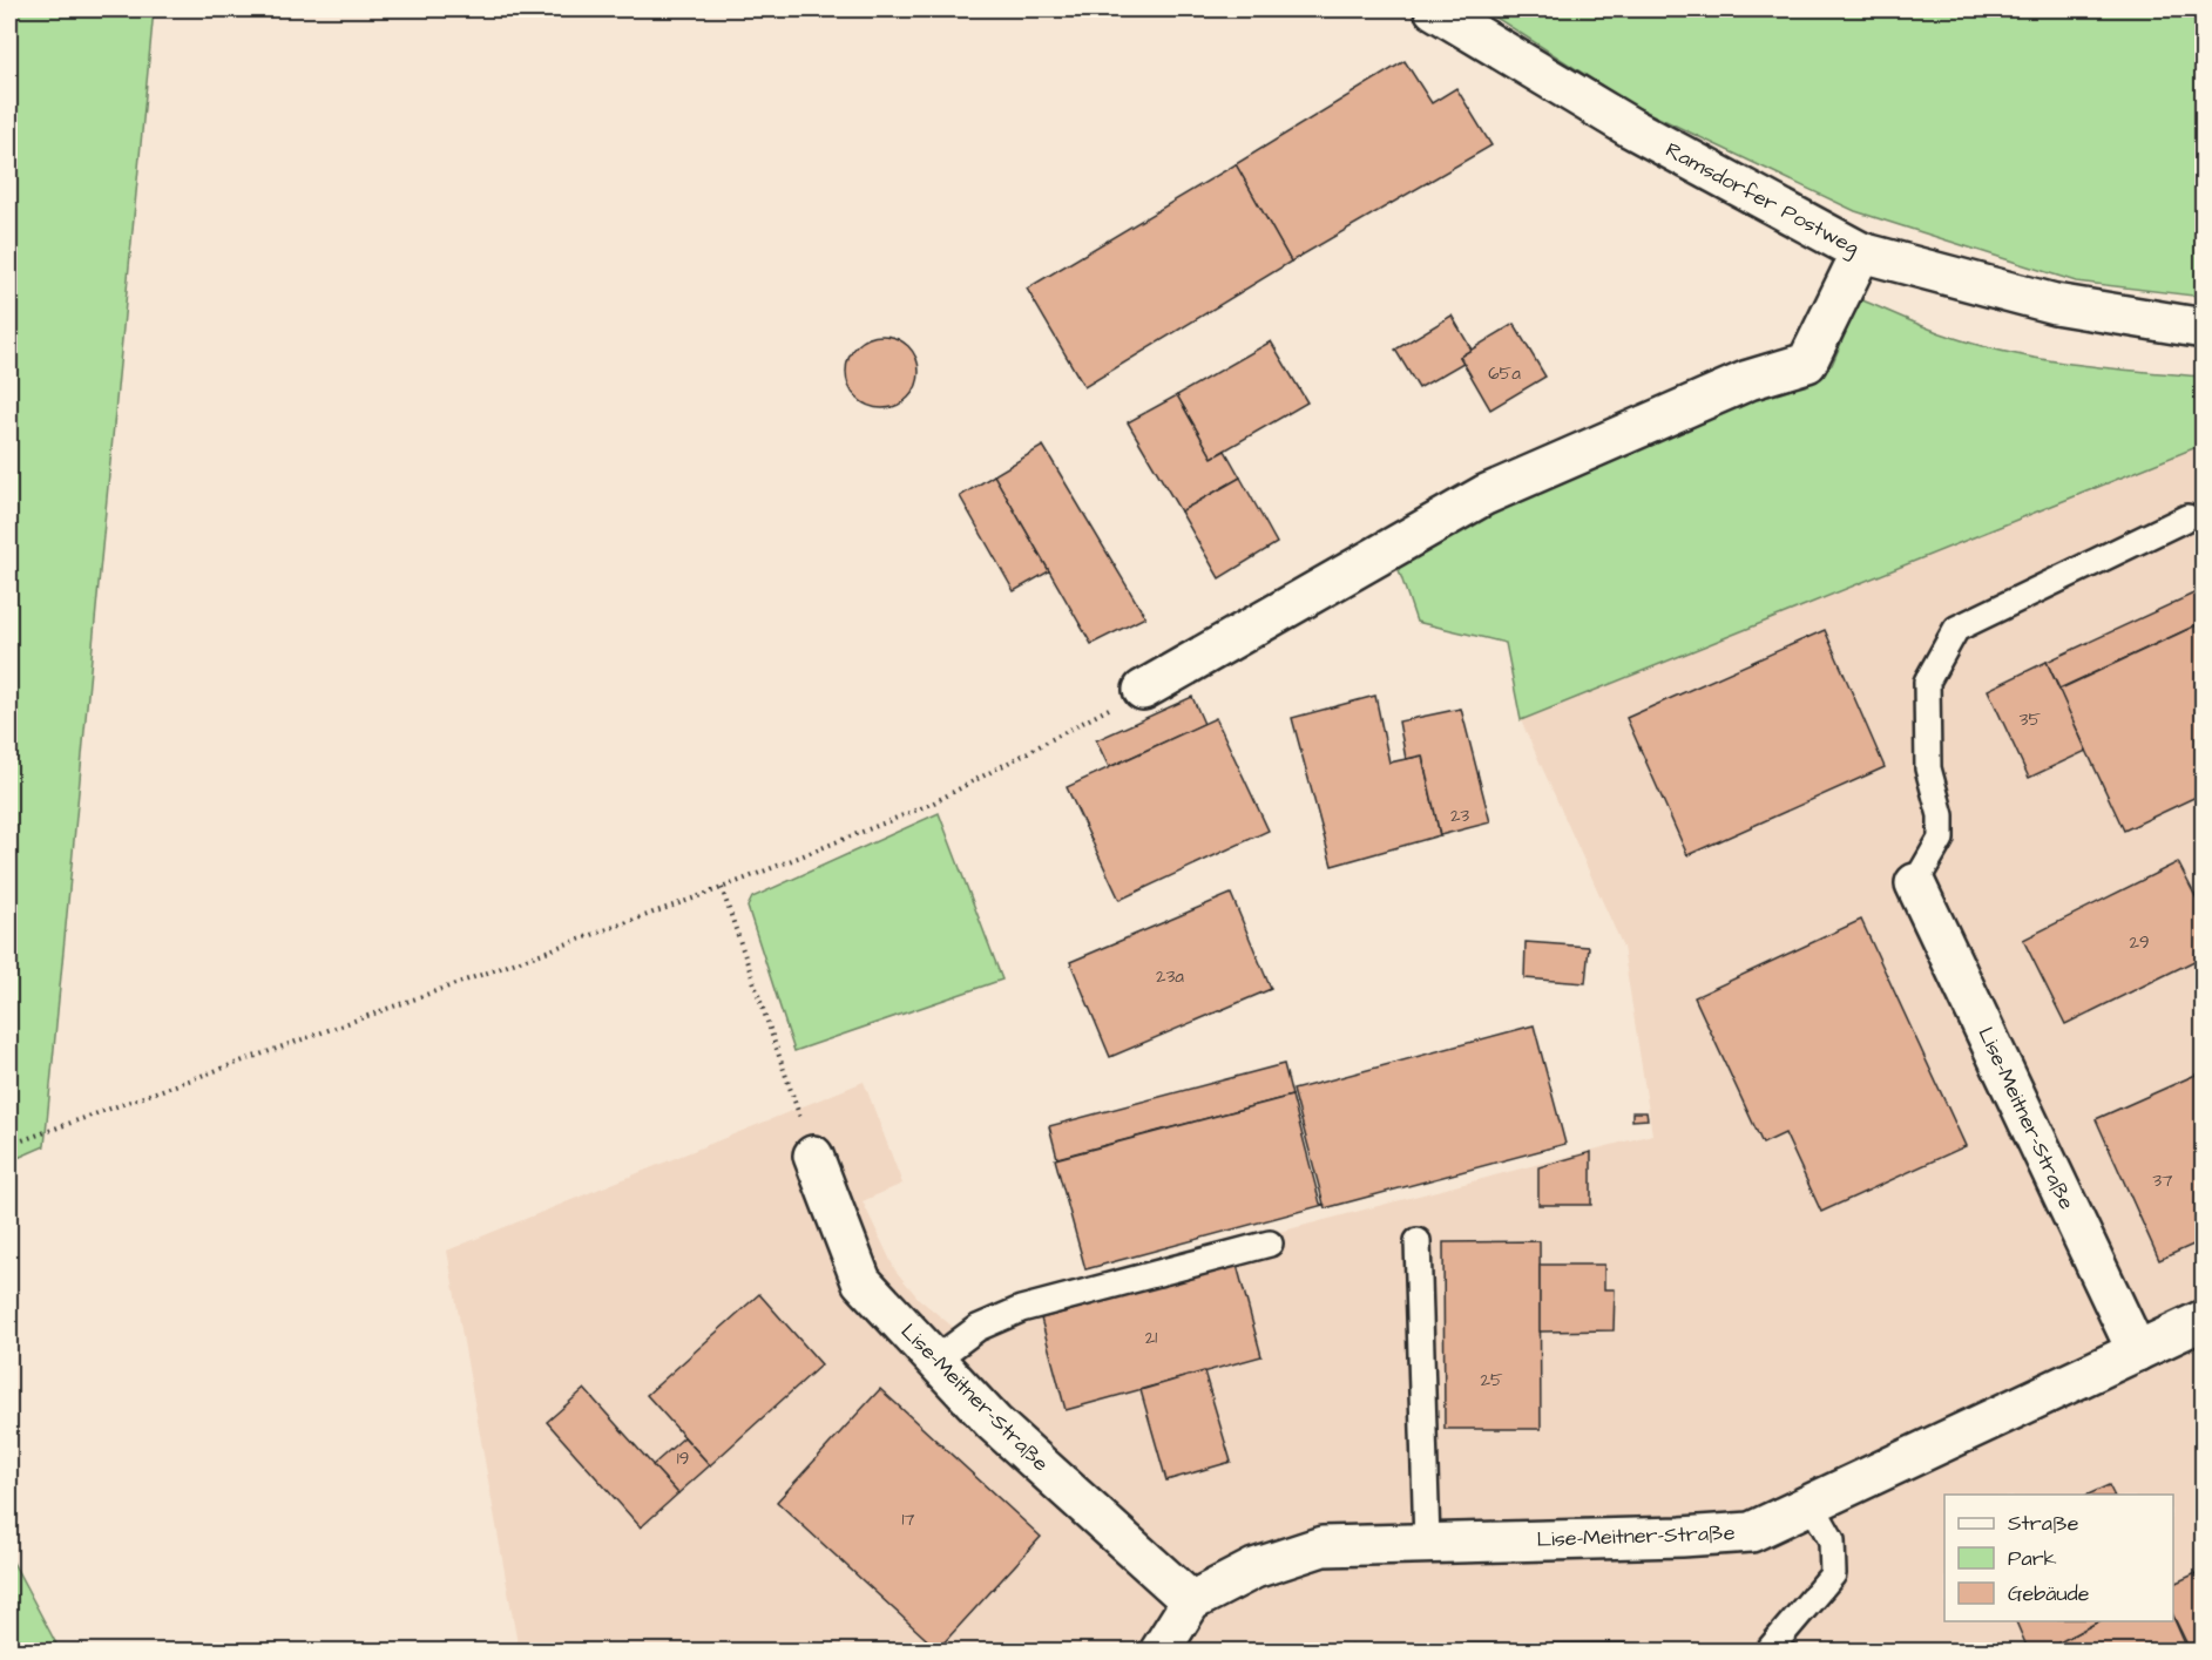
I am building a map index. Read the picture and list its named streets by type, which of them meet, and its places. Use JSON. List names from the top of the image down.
{
  "streets": {
    "street": ["Ramsdorfer Postweg", "Lise-Meitner-Straße"]
  },
  "house_numbers": [
    "65a",
    "35",
    "23",
    "29",
    "23a",
    "37",
    "21",
    "25",
    "19",
    "17"
  ],
  "legend": ["Straße", "Park", "Gebäude"]
}
